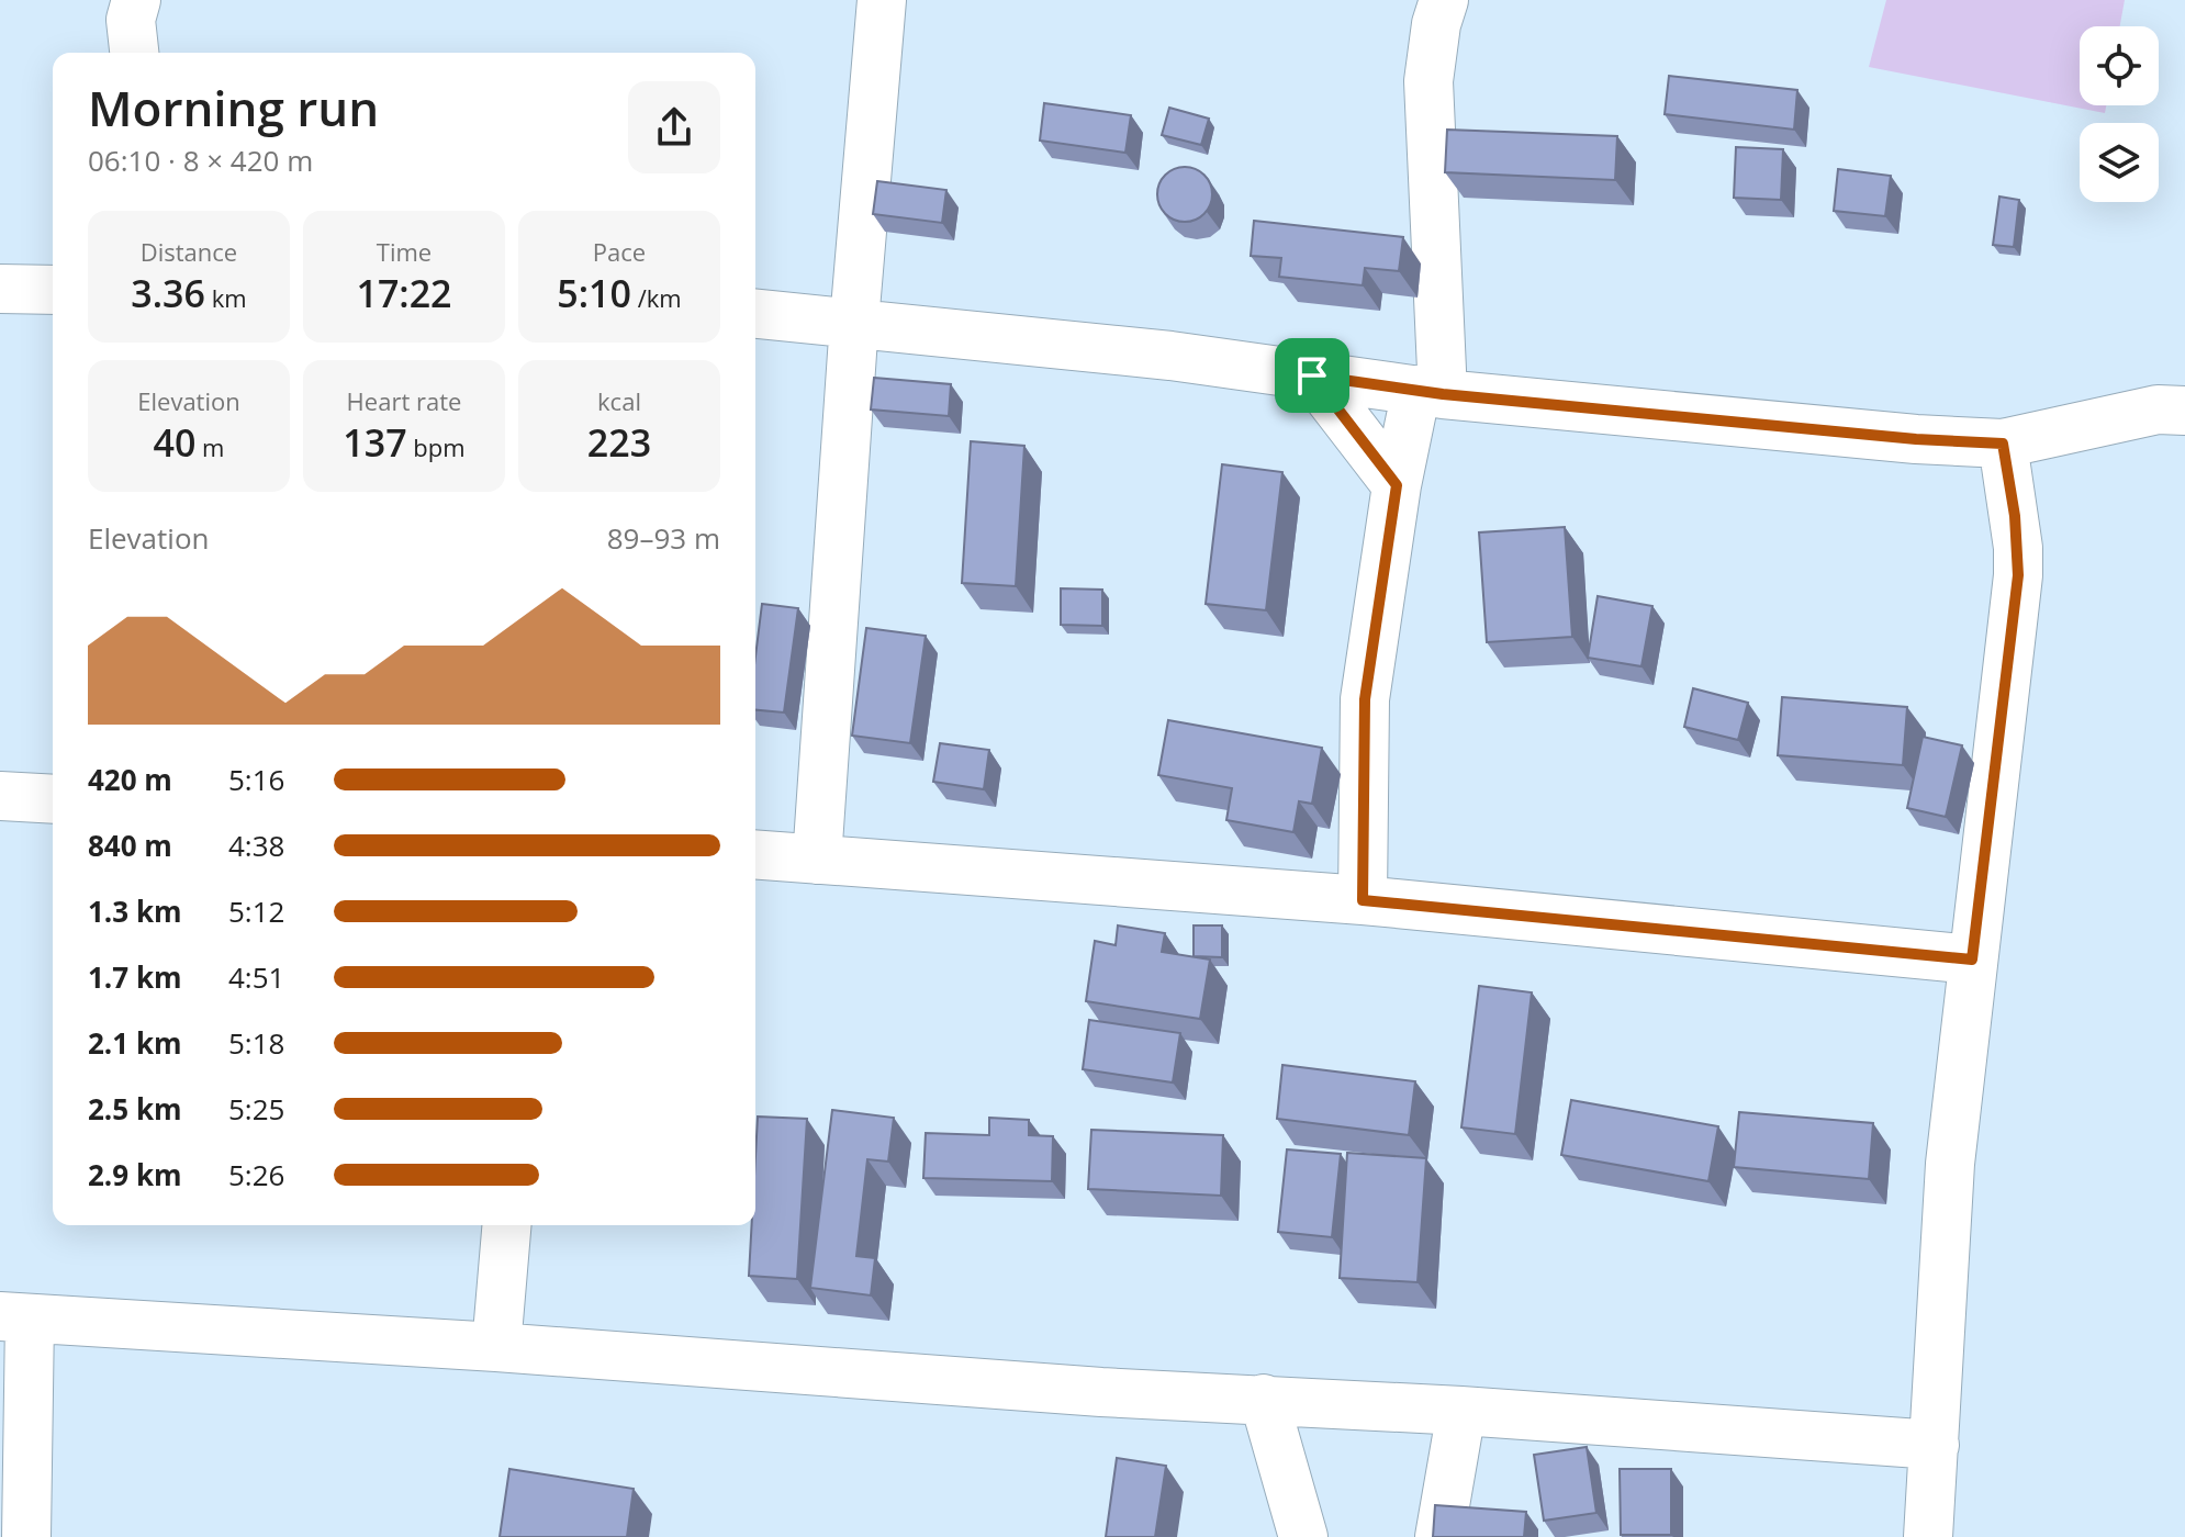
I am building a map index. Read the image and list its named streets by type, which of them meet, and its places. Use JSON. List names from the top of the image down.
{
  "page": {
    "heading": ["Morning run", "06:10 · 8 × 420 m"],
    "stats": [
      ["Distance", "3.36 km"],
      ["Time", "17:22"],
      ["Pace", "5:10 /km"],
      ["Elevation", "40 m"],
      ["Heart rate", "137 bpm"],
      ["kcal", "223"]
    ],
    "chart": ["Elevation", "89–93 m"],
    "list": [
      {
        "name": "420 m",
        "note": "5:16"
      },
      {
        "name": "840 m",
        "note": "4:38"
      },
      {
        "name": "1.3 km",
        "note": "5:12"
      },
      {
        "name": "1.7 km",
        "note": "4:51"
      },
      {
        "name": "2.1 km",
        "note": "5:18"
      },
      {
        "name": "2.5 km",
        "note": "5:25"
      },
      {
        "name": "2.9 km",
        "note": "5:26"
      }
    ]
  }
}
